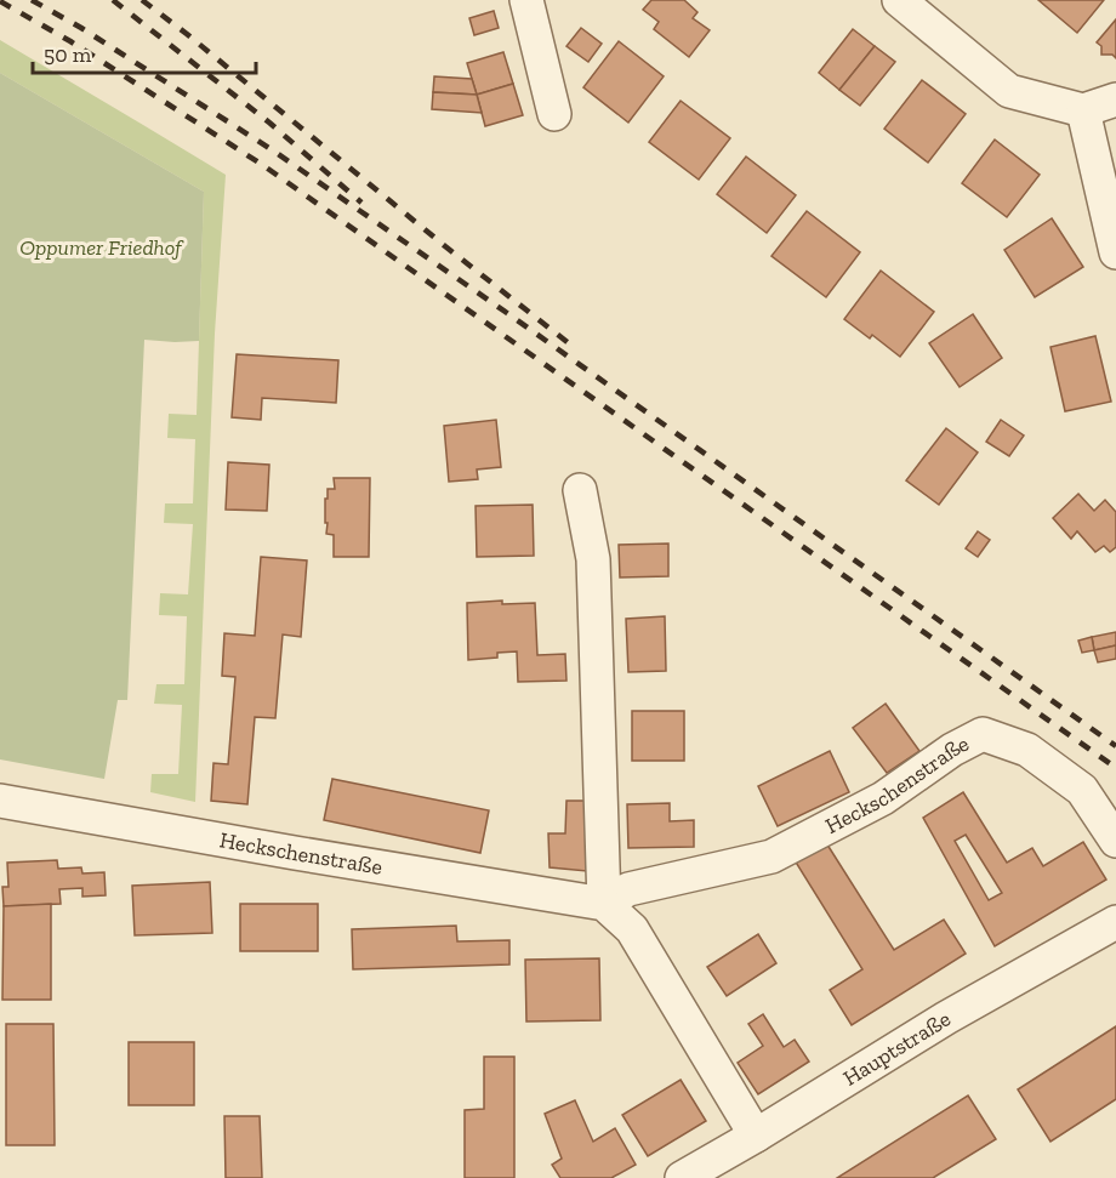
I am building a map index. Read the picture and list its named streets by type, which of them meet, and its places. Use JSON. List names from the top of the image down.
{
  "streets": {
    "street": ["Heckschenstraße", "Hauptstraße"]
  },
  "parks": ["Oppumer Friedhof"],
  "scale_bar": "50 m"
}
